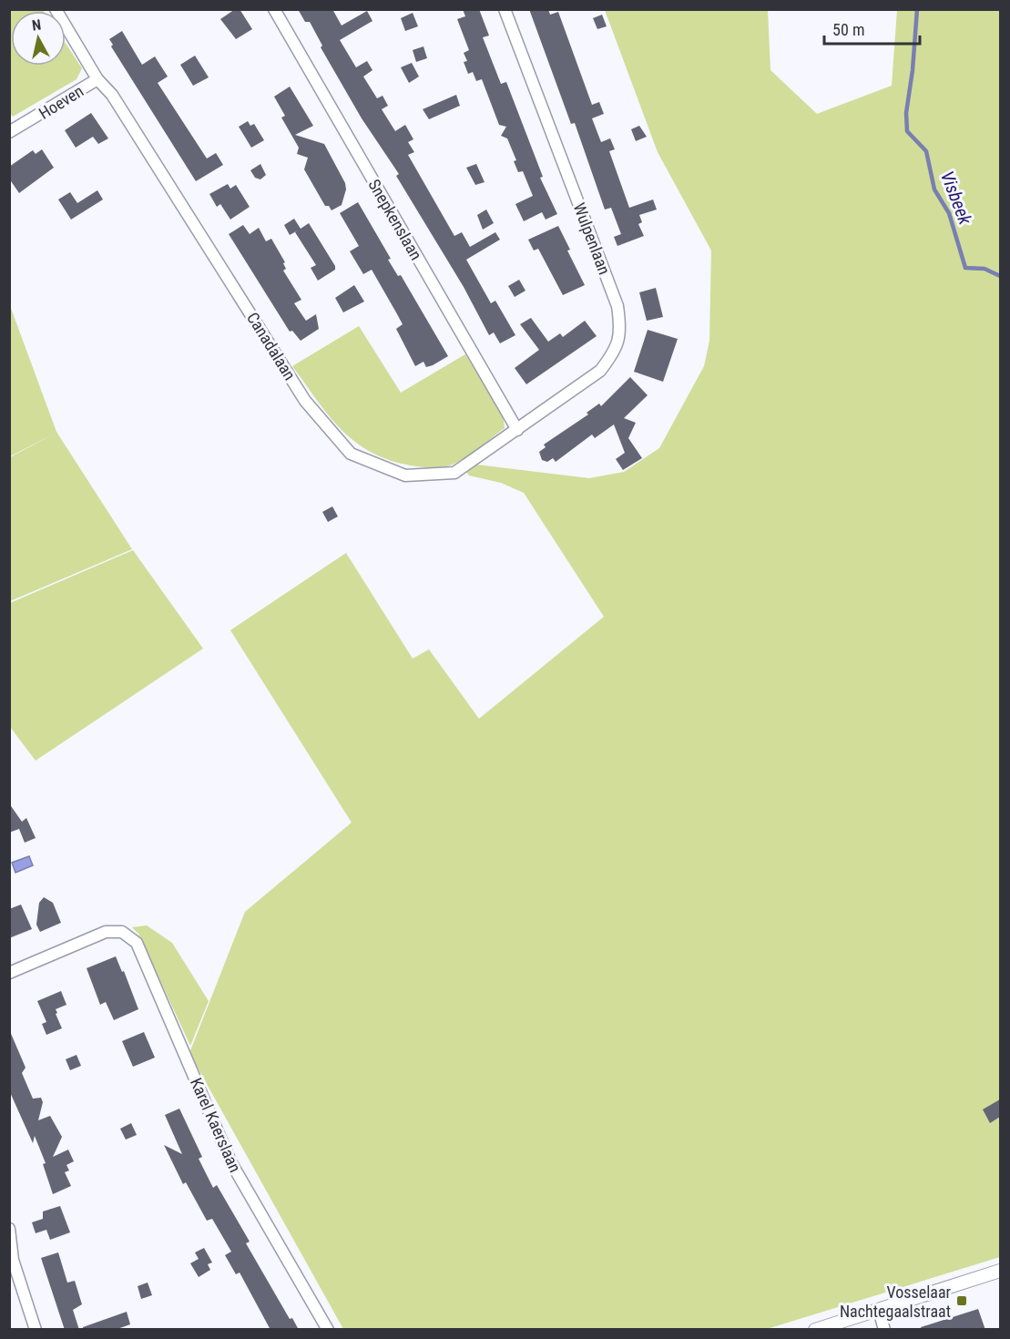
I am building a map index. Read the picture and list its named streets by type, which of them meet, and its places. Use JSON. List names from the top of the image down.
{
  "streets": {
    "street": [
      "Hoeven",
      "Snepkenslaan",
      "Wulpenlaan",
      "Canadalaan",
      "Karel Kaerslaan"
    ]
  },
  "crossings": [
    ["Hoeven", "Canadalaan"],
    ["Snepkenslaan", "Wulpenlaan"],
    ["Snepkenslaan", "Canadalaan"],
    ["Wulpenlaan", "Canadalaan"]
  ],
  "water": ["Visbeek"],
  "places": {
    "transit": ["Vosselaar Nachtegaalstraat"]
  },
  "scale_bar": "50 m",
  "north": "top"
}
